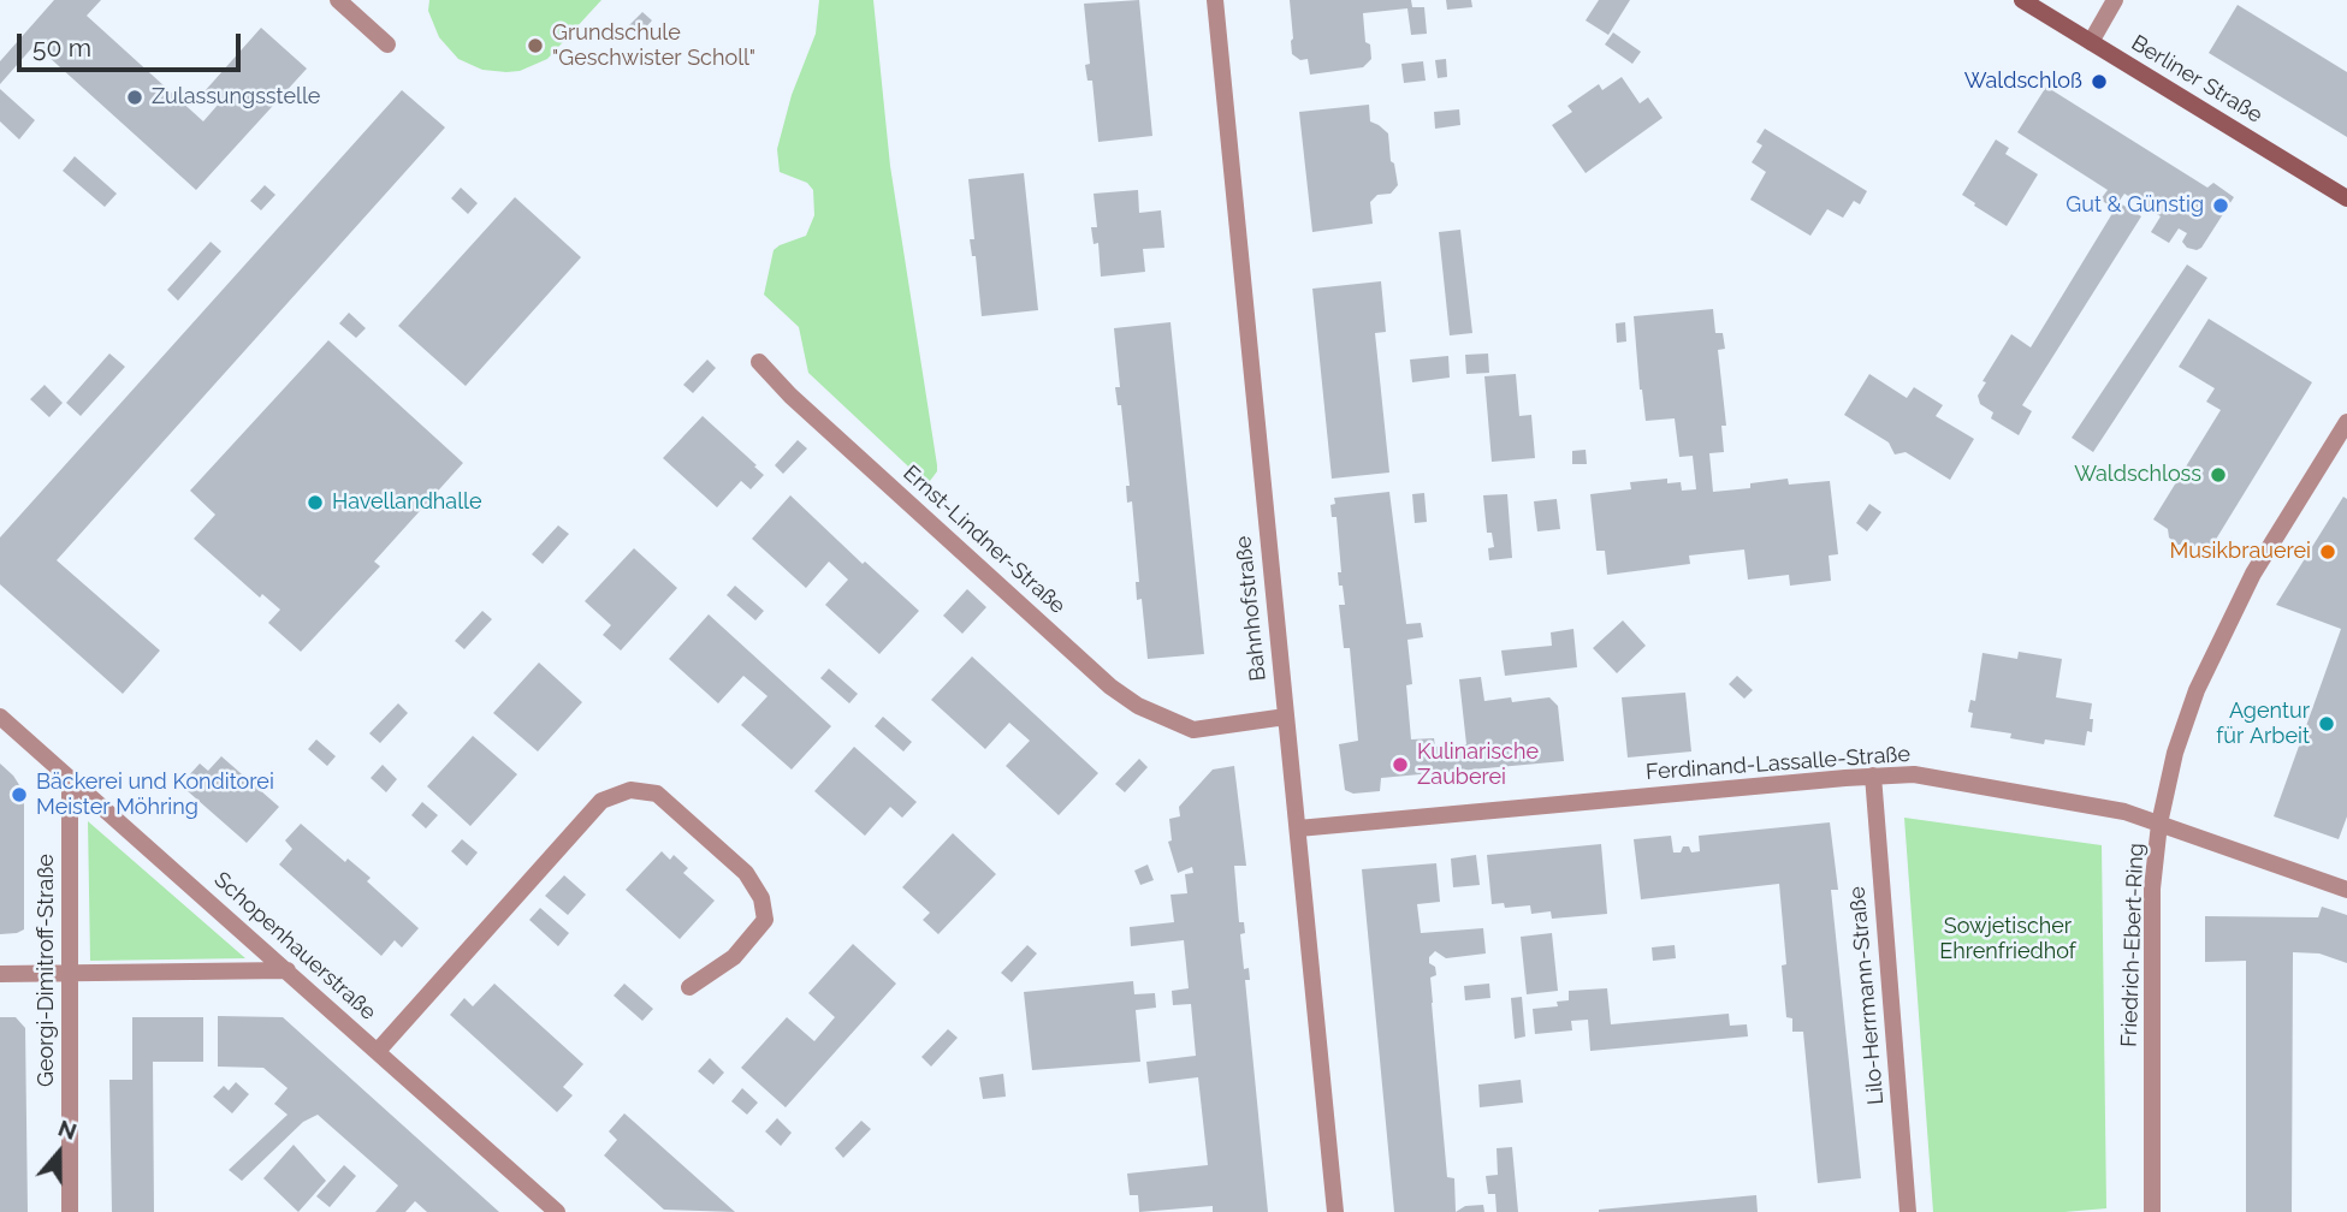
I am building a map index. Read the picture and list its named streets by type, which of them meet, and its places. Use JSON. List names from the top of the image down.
{
  "streets": {
    "main road": ["Berliner Straße"],
    "street": [
      "Ernst-Lindner-Straße",
      "Bahnhofstraße",
      "Ferdinand-Lassalle-Straße",
      "Friedrich-Ebert-Ring",
      "Schopenhauerstraße",
      "Georgi-Dimitroff-Straße",
      "Lilo-Herrmann-Straße"
    ]
  },
  "crossings": [
    ["Ernst-Lindner-Straße", "Bahnhofstraße"],
    ["Bahnhofstraße", "Ferdinand-Lassalle-Straße"],
    ["Ferdinand-Lassalle-Straße", "Friedrich-Ebert-Ring"],
    ["Ferdinand-Lassalle-Straße", "Lilo-Herrmann-Straße"],
    ["Schopenhauerstraße", "Georgi-Dimitroff-Straße"]
  ],
  "parks": ["Sowjetischer Ehrenfriedhof"],
  "places": [
    "Grundschule \"Geschwister Scholl\"",
    "Waldschloß",
    "Zulassungsstelle",
    "Gut & Günstig",
    "Waldschloss",
    "Havellandhalle",
    "Musikbrauerei",
    "Agentur für Arbeit",
    "Kulinarische Zauberei",
    "Bäckerei und Konditorei Meister Möhring"
  ],
  "scale_bar": "50 m",
  "north": "top"
}
